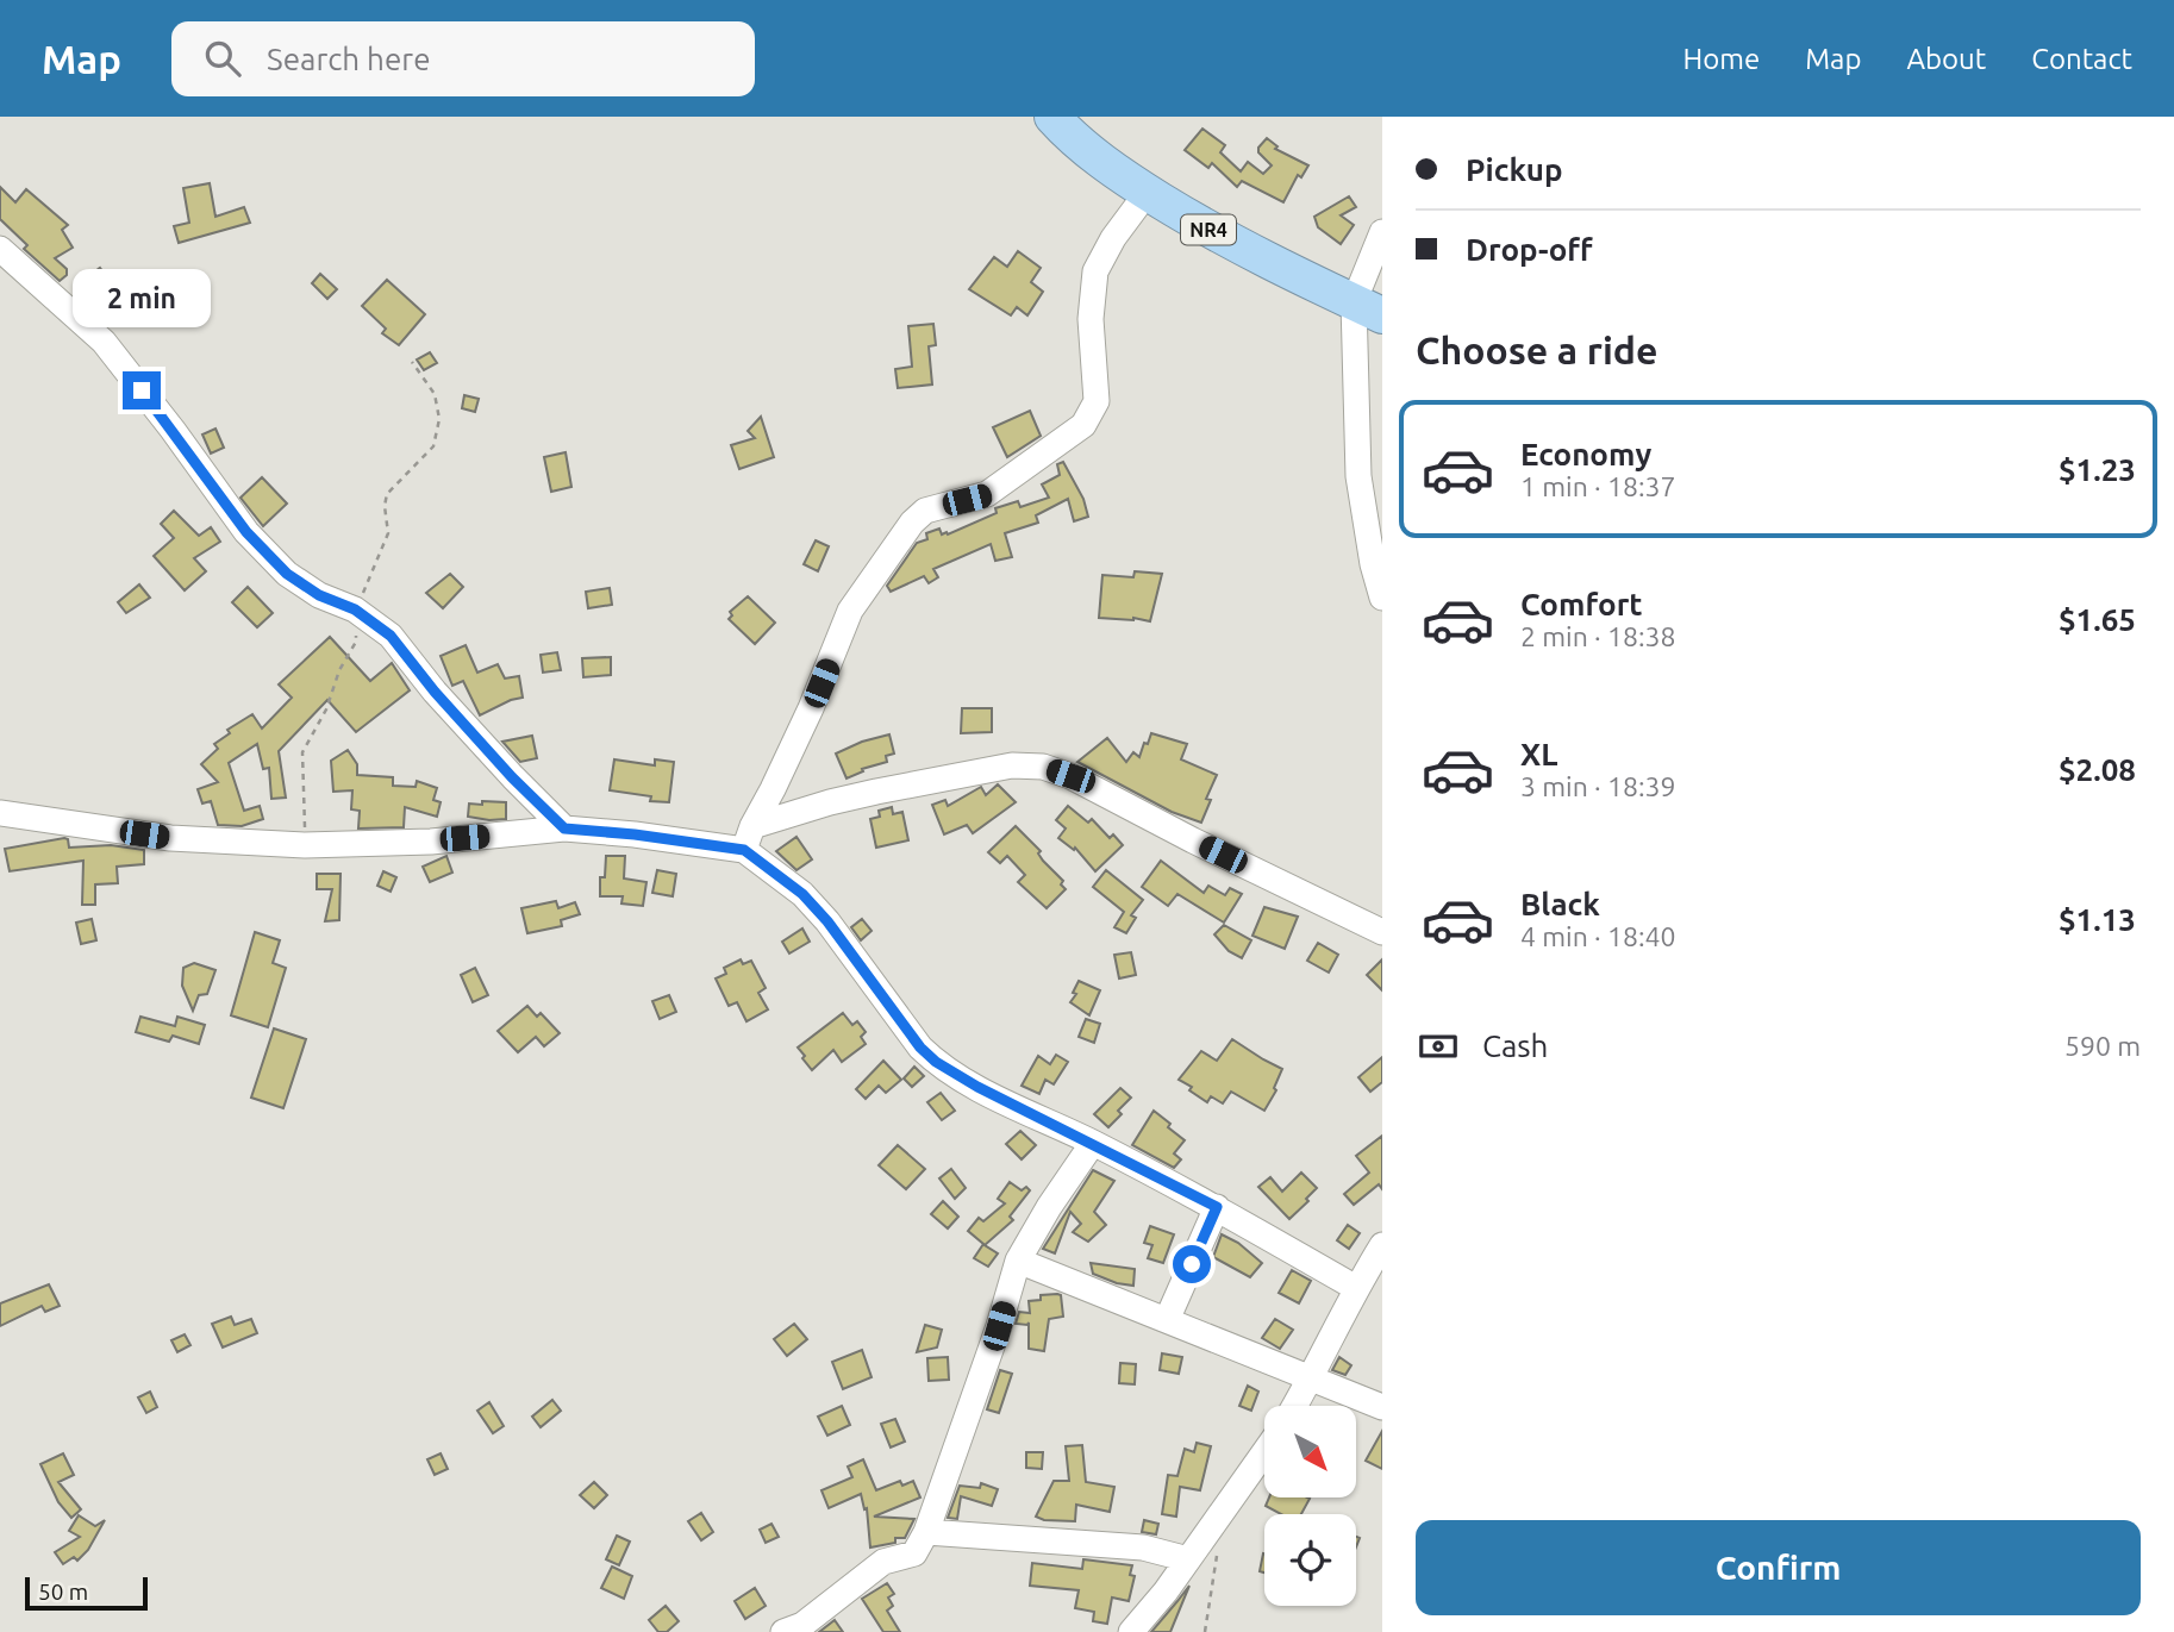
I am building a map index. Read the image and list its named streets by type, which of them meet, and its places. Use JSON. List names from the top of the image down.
{
  "streets": {
    "highway": ["NR4"]
  },
  "scale_bar": "50 m",
  "north": "bottom right",
  "page": {
    "header": "Map",
    "search": "Search here",
    "nav": [
      "Home",
      "Map",
      "About",
      "Contact"
    ],
    "banner": ["Pickup", "Drop-off"],
    "bubble": "2 min",
    "heading": "Choose a ride",
    "list": [
      {
        "name": "Economy",
        "note": "1 min · 18:37",
        "value": "$1.23"
      },
      {
        "name": "Comfort",
        "note": "2 min · 18:38",
        "value": "$1.65"
      },
      {
        "name": "XL",
        "note": "3 min · 18:39",
        "value": "$2.08"
      },
      {
        "name": "Black",
        "note": "4 min · 18:40",
        "value": "$1.13"
      }
    ],
    "pay": ["Cash", "590 m"],
    "buttons": "Confirm",
    "scale": "50 m"
  }
}
